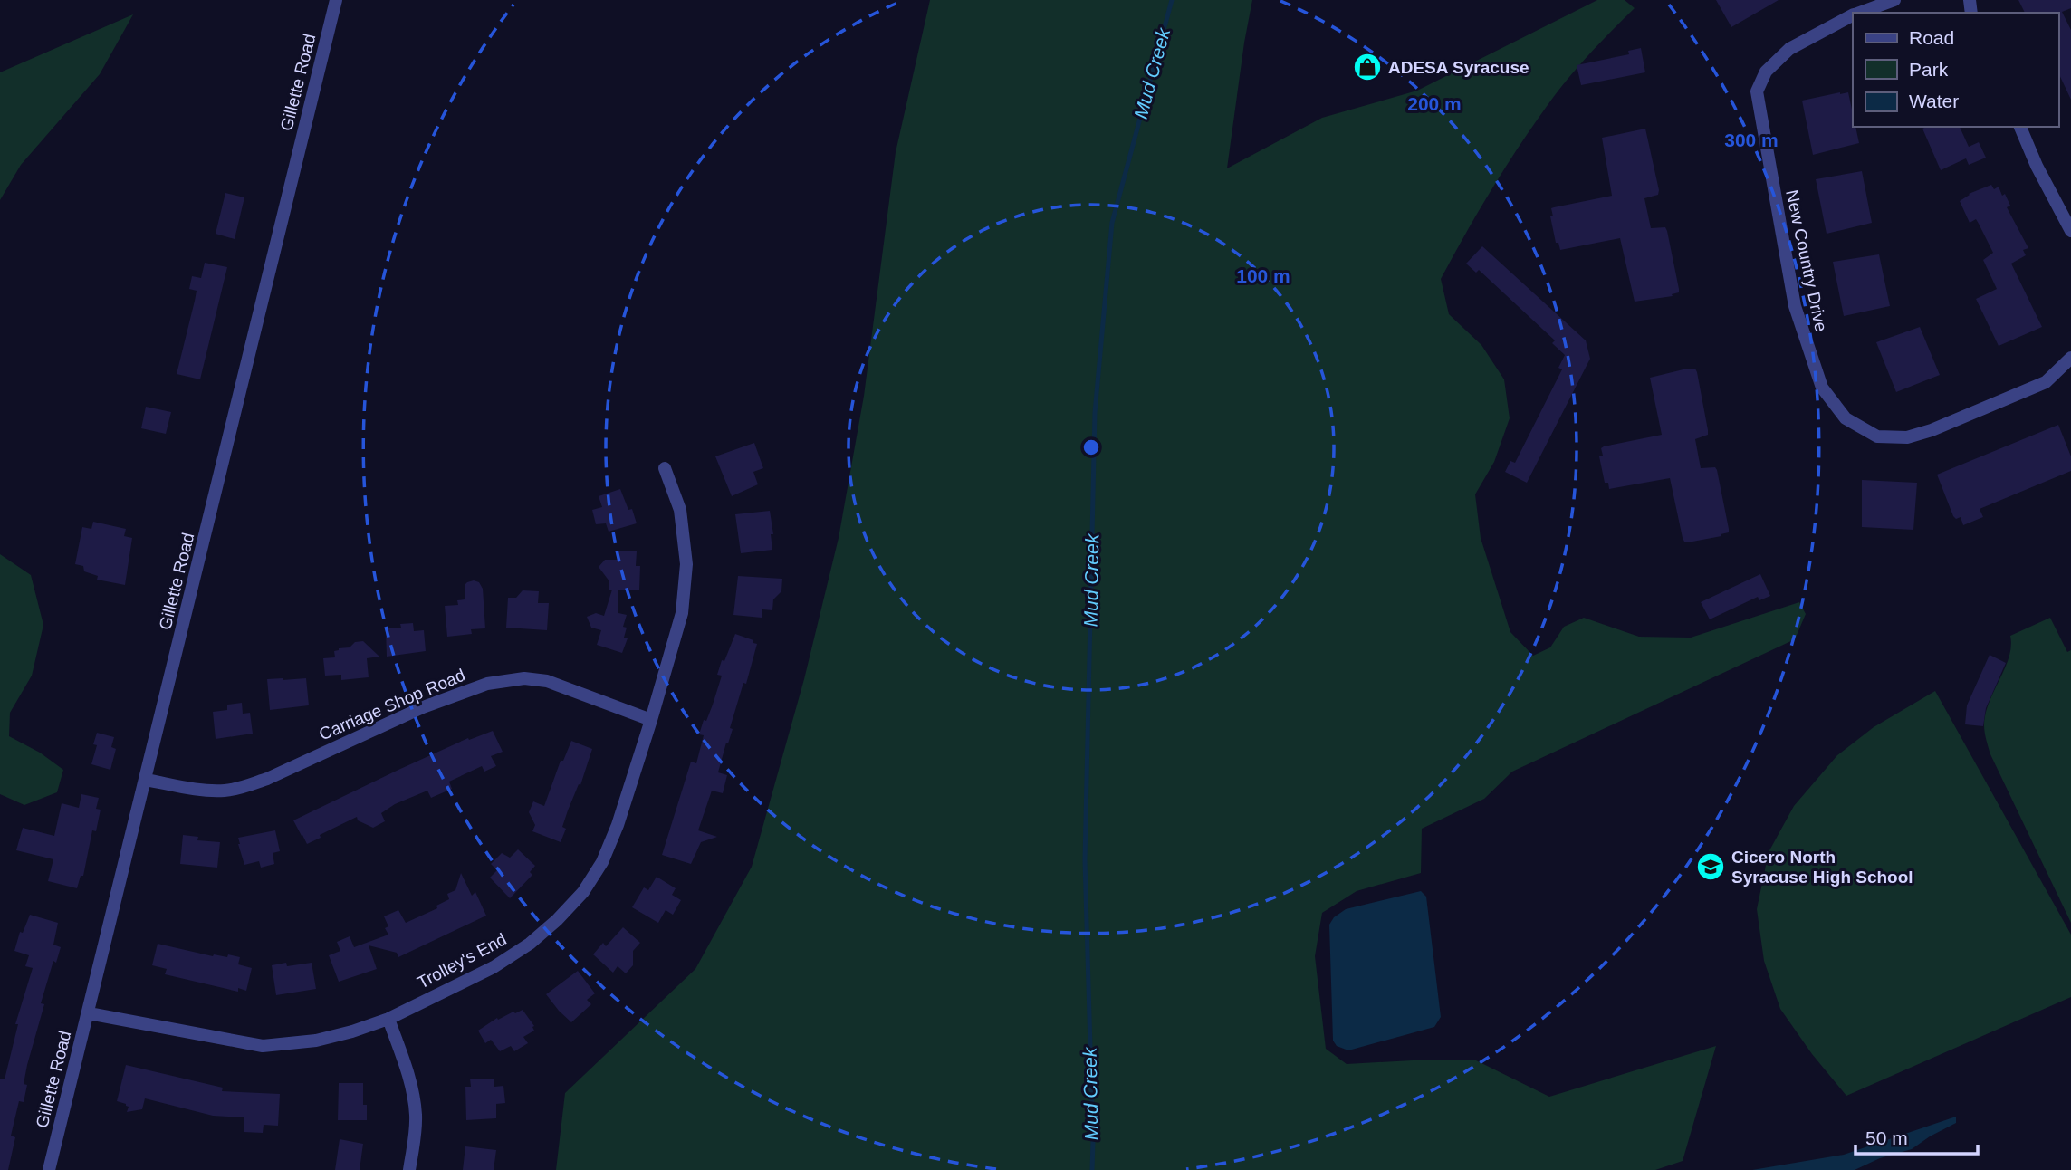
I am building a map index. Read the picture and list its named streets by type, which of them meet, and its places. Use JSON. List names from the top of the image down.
{
  "streets": {
    "street": [
      "Gillette Road",
      "New Country Drive",
      "Carriage Shop Road",
      "Trolley's End"
    ]
  },
  "crossings": [
    ["Gillette Road", "Carriage Shop Road"],
    ["Gillette Road", "Trolley's End"],
    ["Carriage Shop Road", "Trolley's End"]
  ],
  "water": ["Mud Creek"],
  "places": {
    "shop": ["ADESA Syracuse"],
    "school or university": ["Cicero North Syracuse High School"]
  },
  "legend": ["Road", "Park", "Water"],
  "scale_bar": "50 m",
  "rings": ["200 m", "300 m", "100 m"]
}
